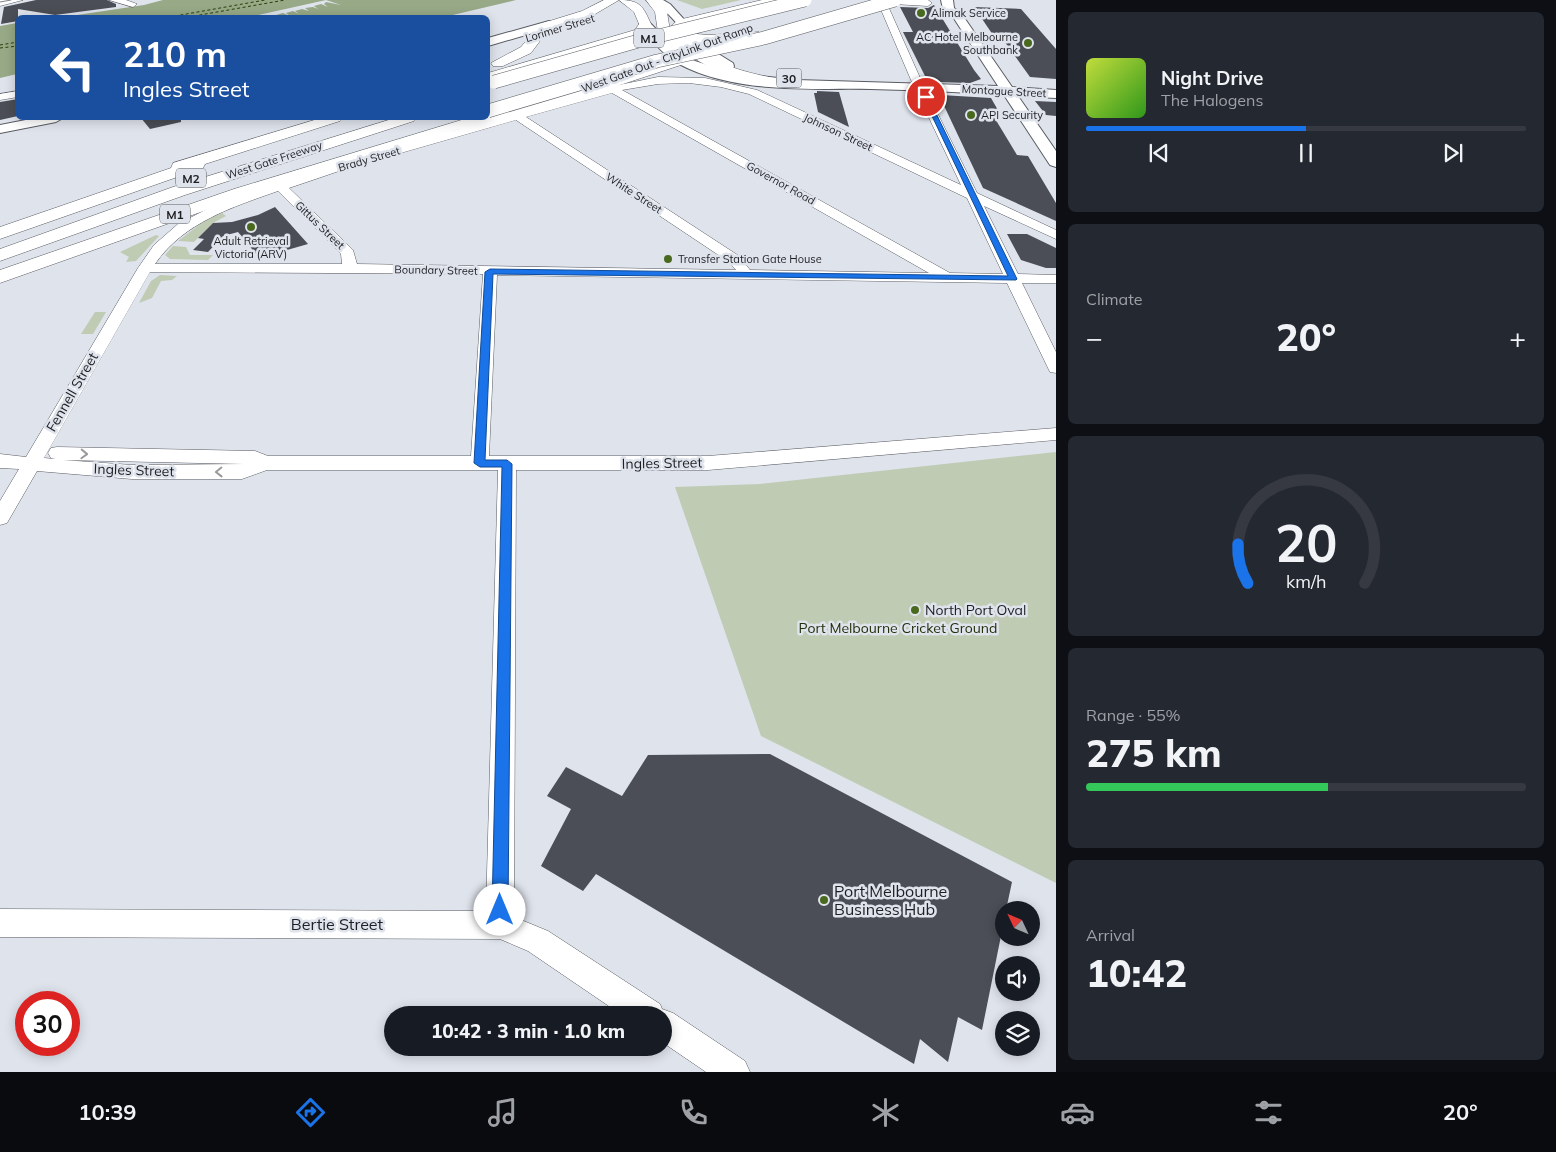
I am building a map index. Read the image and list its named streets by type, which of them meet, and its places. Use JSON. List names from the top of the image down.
{
  "streets": {
    "highway": [
      "Lorimer Street",
      "M1",
      "West Gate Out - CityLink Out Ramp",
      "West Gate Freeway",
      "M2"
    ],
    "main road": ["30", "Montague Street"],
    "street": [
      "Johnson Street",
      "Brady Street",
      "Governor Road",
      "White Street",
      "Gittus Street",
      "Boundary Street",
      "Fennell Street",
      "Ingles Street",
      "Bertie Street"
    ]
  },
  "crossings": [
    ["Johnson Street", "Brady Street"],
    ["Johnson Street", "Governor Road"],
    ["Brady Street", "Governor Road"],
    ["Brady Street", "White Street"],
    ["Brady Street", "Gittus Street"],
    ["Brady Street", "Boundary Street"],
    ["Brady Street", "Fennell Street"],
    ["Governor Road", "Boundary Street"],
    ["White Street", "Boundary Street"],
    ["Gittus Street", "Boundary Street"],
    ["Boundary Street", "Fennell Street"],
    ["Fennell Street", "Ingles Street"]
  ],
  "parks": ["Port Melbourne Cricket Ground"],
  "places": [
    "Alimak Service",
    "AC Hotel Melbourne Southbank",
    "API Security",
    "Adult Retrieval Victoria (ARV)",
    "Transfer Station Gate House",
    "North Port Oval",
    "Port Melbourne Business Hub"
  ],
  "north": "top left",
  "page": {
    "turn": ["210 m", "Ingles Street"],
    "song": ["Night Drive", "The Halogens"],
    "tile": [
      "Climate",
      ["Range · 55%", "275 km"],
      ["Arrival", "10:42"]
    ],
    "heat": ["−", "20°", "+"],
    "limit": "30",
    "trip": "10:42 · 3 min · 1.0 km",
    "tabs": ["10:39", "20°"],
    "gauge": ["20", "km/h"]
  }
}
